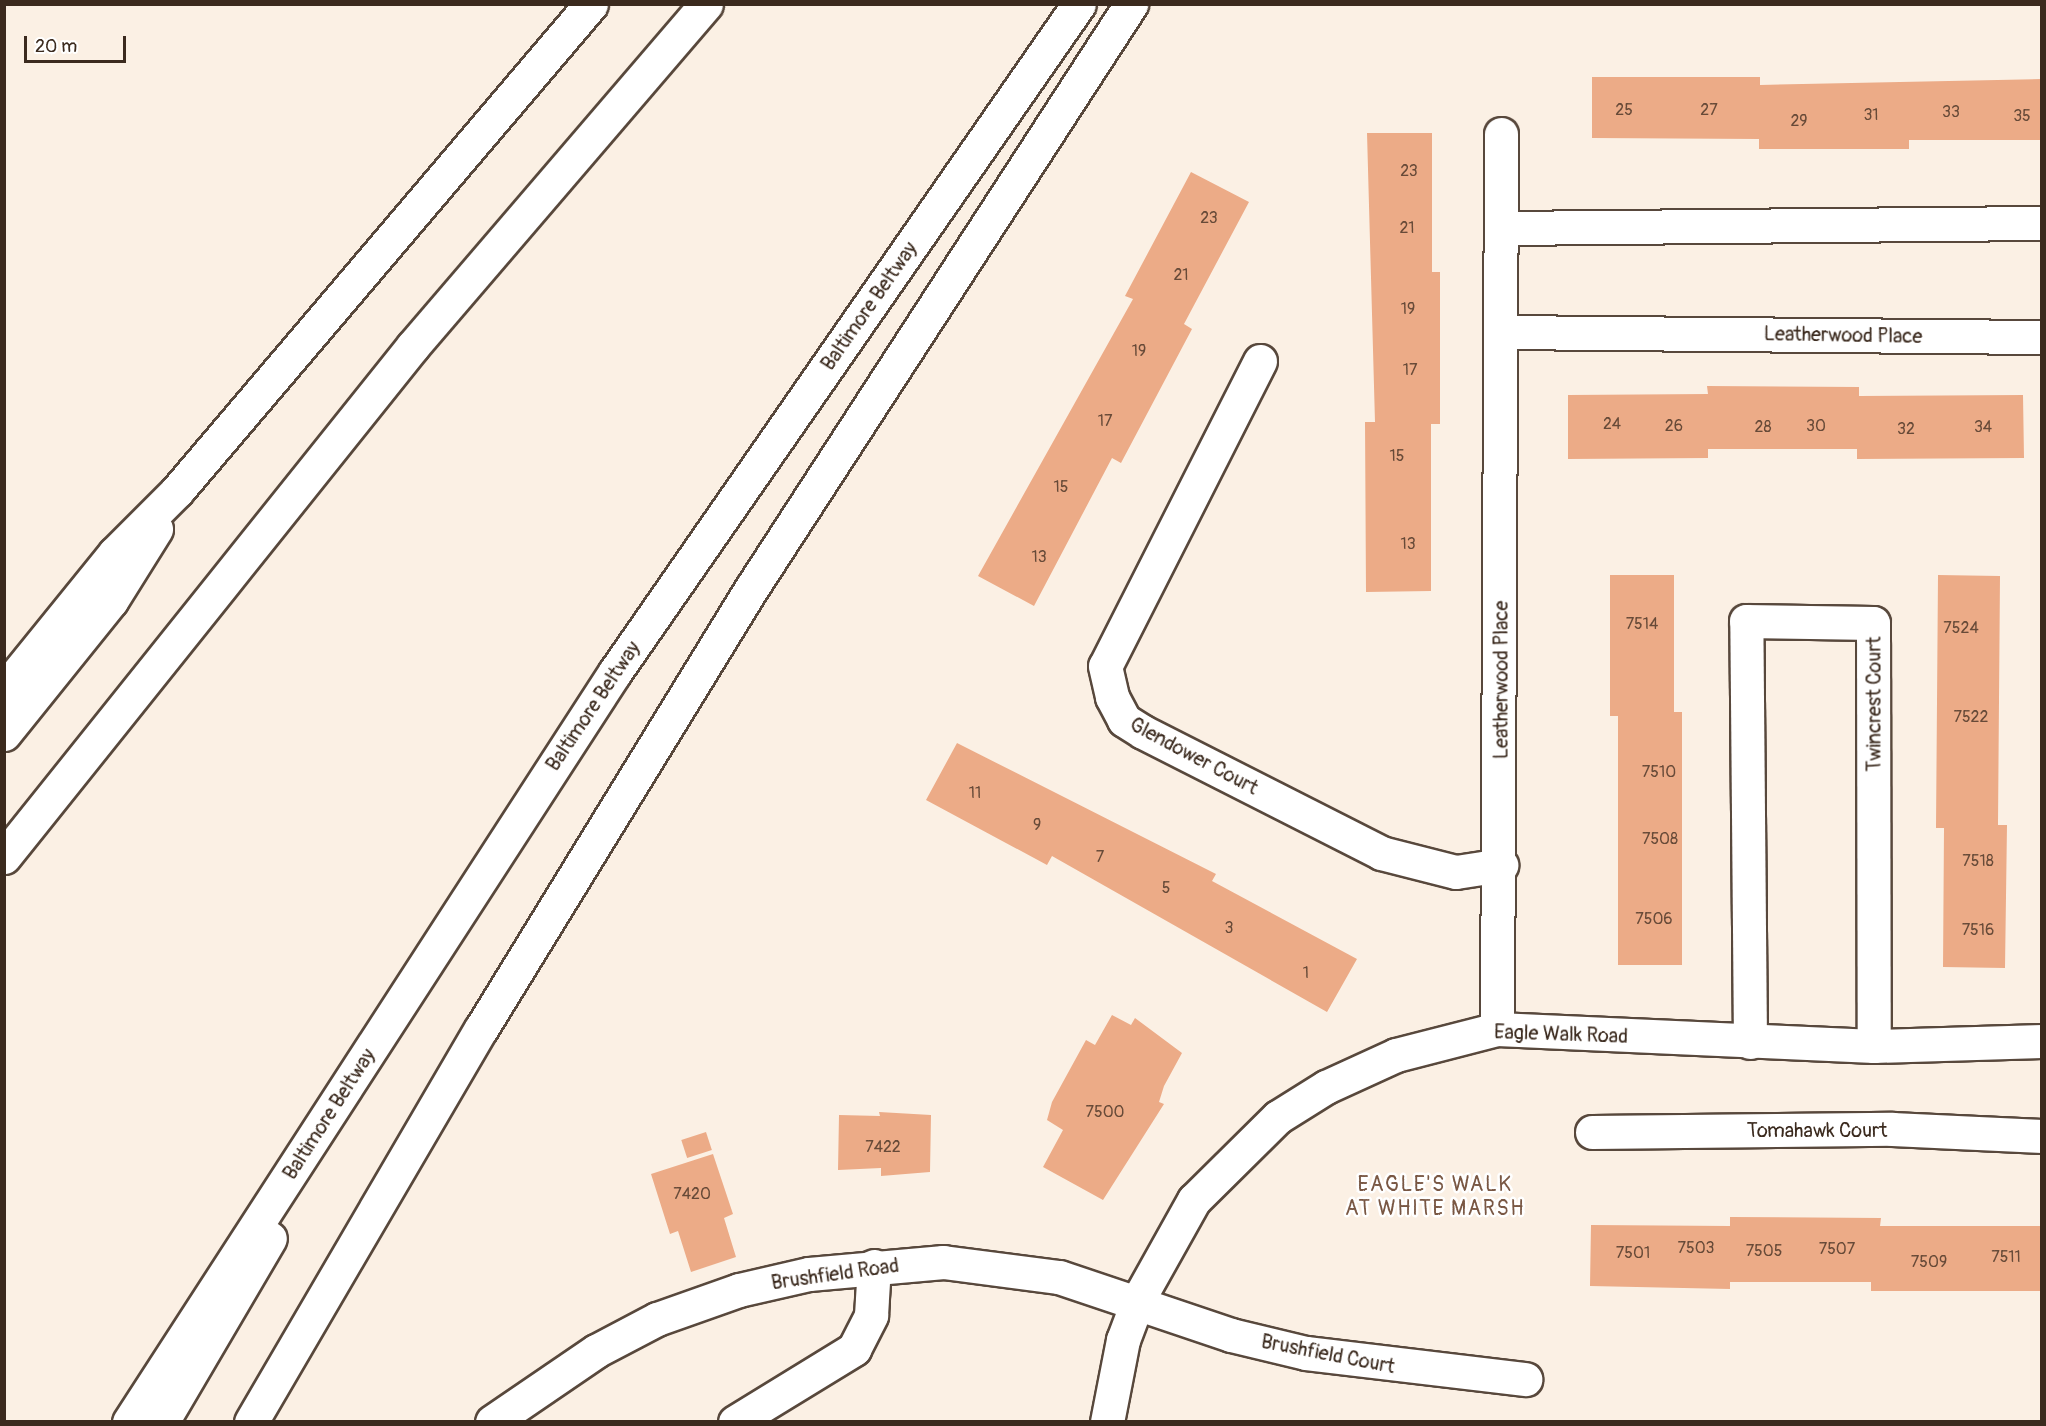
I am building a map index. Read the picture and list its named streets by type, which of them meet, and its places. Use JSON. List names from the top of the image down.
{
  "streets": {
    "main road": [
      "Baltimore Beltway",
      "Leatherwood Place",
      "Twincrest Court",
      "Glendower Court",
      "Eagle Walk Road",
      "Tomahawk Court",
      "Brushfield Road",
      "Brushfield Court"
    ]
  },
  "crossings": [
    ["Leatherwood Place", "Glendower Court"],
    ["Leatherwood Place", "Eagle Walk Road"],
    ["Twincrest Court", "Eagle Walk Road"],
    ["Eagle Walk Road", "Brushfield Road"],
    ["Eagle Walk Road", "Brushfield Court"],
    ["Brushfield Road", "Brushfield Court"]
  ],
  "districts": ["EAGLE'S WALK AT WHITE MARSH"],
  "house_numbers": [
    "25",
    "27",
    "33",
    "31",
    "35",
    "29",
    "23",
    "23",
    "21",
    "21",
    "19",
    "19",
    "17",
    "17",
    "24",
    "26",
    "30",
    "28",
    "34",
    "32",
    "15",
    "15",
    "13",
    "13",
    "7514",
    "7524",
    "7522",
    "7510",
    "11",
    "9",
    "7508",
    "7",
    "7518",
    "5",
    "7506",
    "3",
    "7516",
    "1",
    "7500",
    "7422",
    "7420",
    "7503",
    "7507",
    "7505",
    "7501",
    "7511",
    "7509"
  ],
  "scale_bar": "20 m"
}
